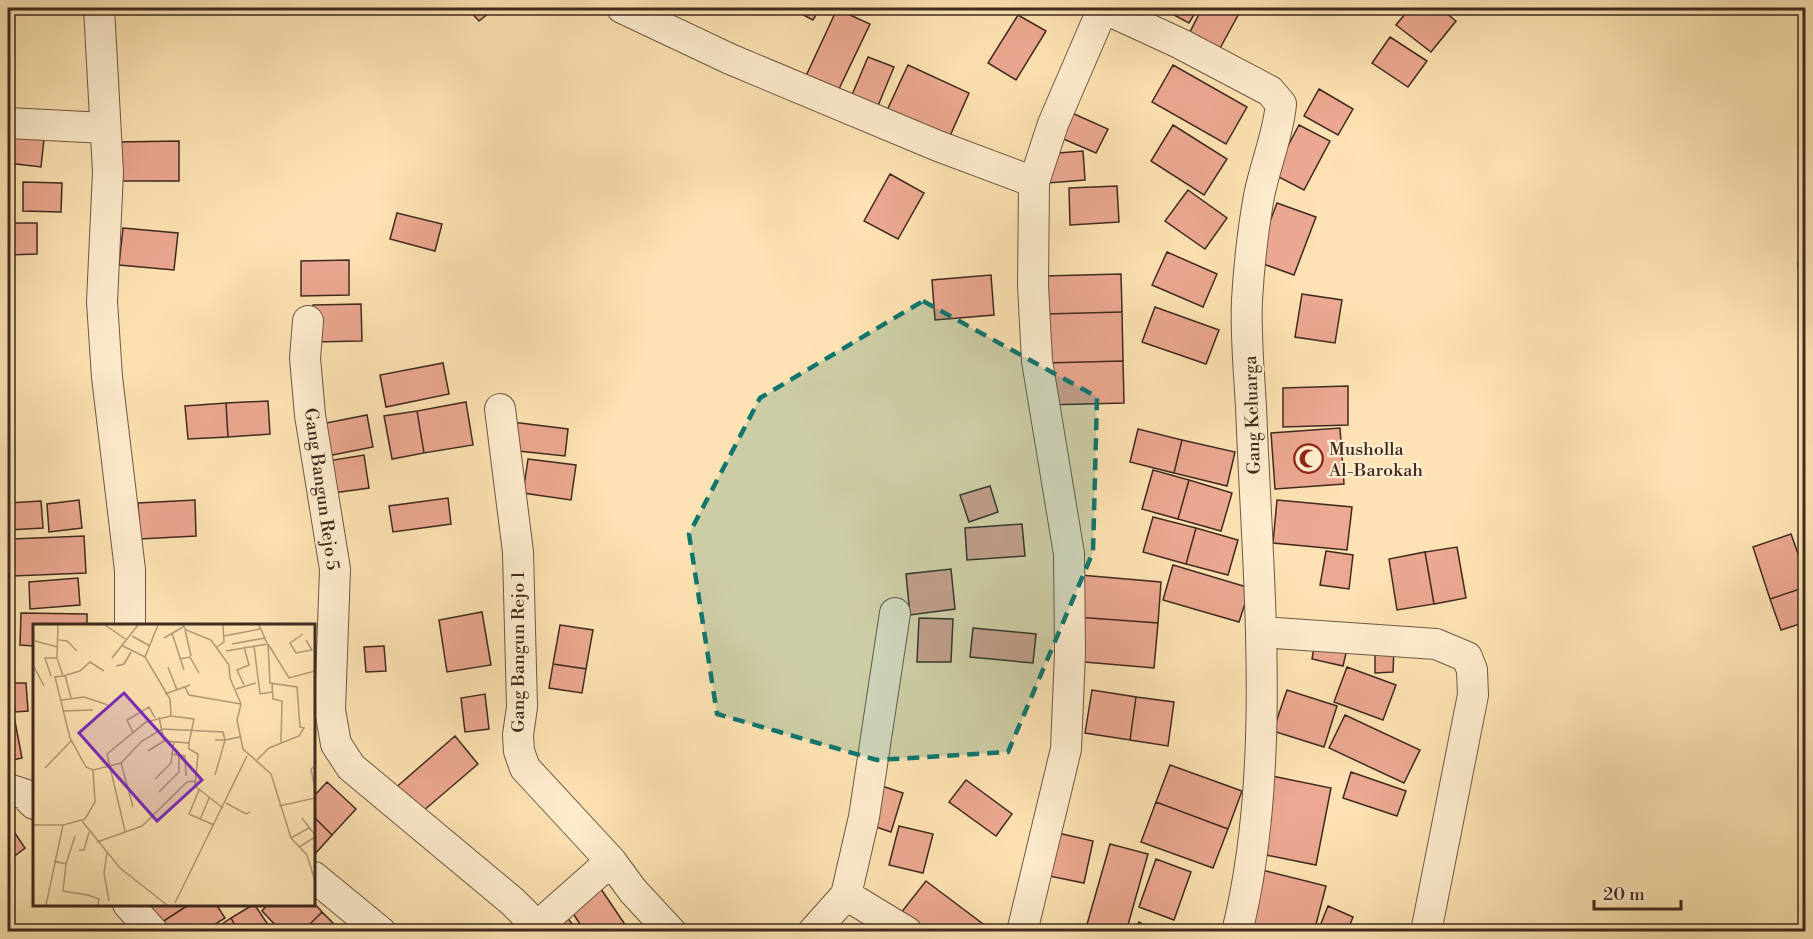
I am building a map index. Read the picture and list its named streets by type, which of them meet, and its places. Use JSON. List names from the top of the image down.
{
  "streets": {
    "street": ["Gang Keluarga", "Gang Bangun Rejo 5", "Gang Bangun Rejo 1"]
  },
  "places": {
    "mosque": ["Musholla Al-Barokah"]
  },
  "scale_bar": "20 m"
}
